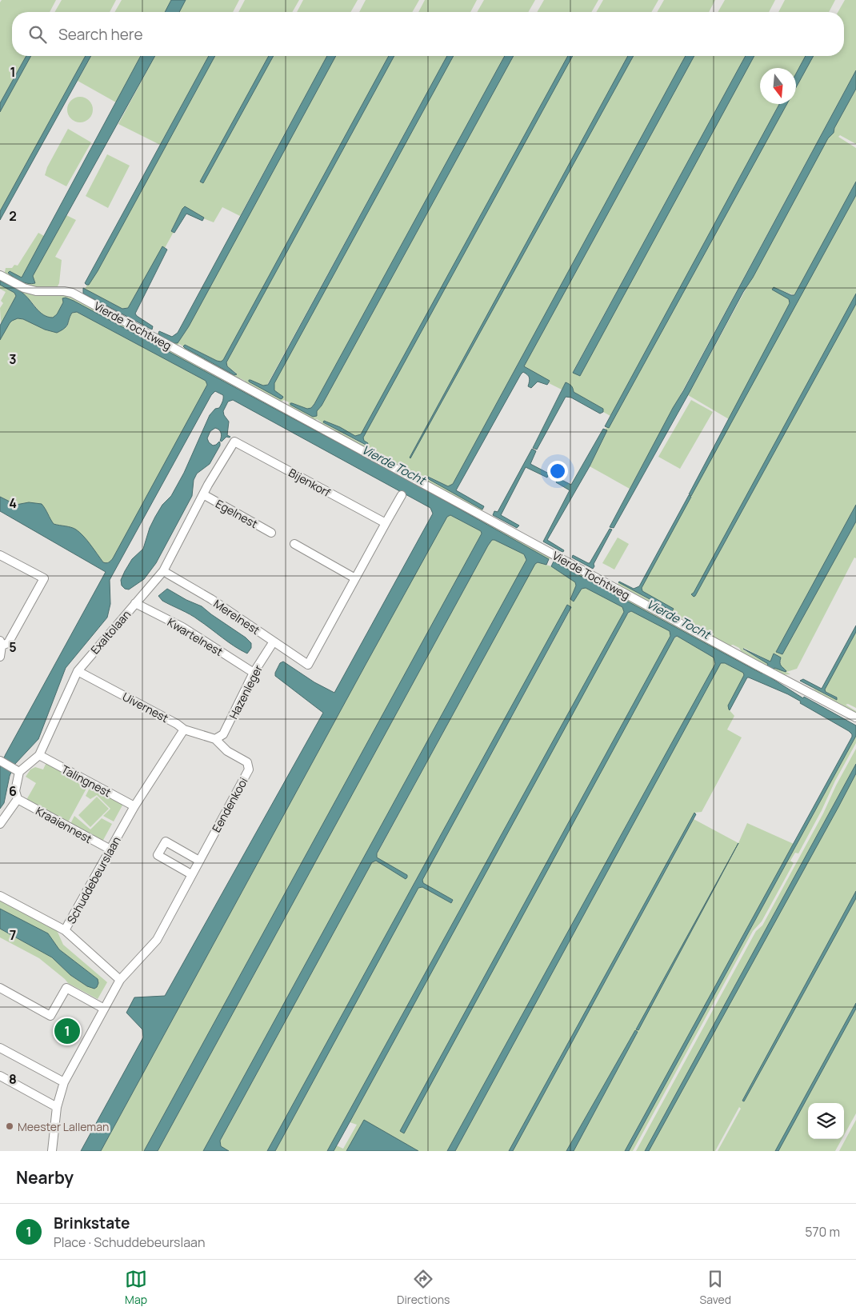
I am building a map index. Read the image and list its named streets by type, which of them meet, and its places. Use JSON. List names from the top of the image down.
{
  "streets": {
    "street": [
      "Vierde Tochtweg",
      "Bijenkorf",
      "Egelnest",
      "Merelnest",
      "Exaltolaan",
      "Kwartelnest",
      "Hazenleger",
      "Uivernest",
      "Talingnest",
      "Eendenkooi",
      "Kraaiennest",
      "Schuddebeurslaan"
    ]
  },
  "crossings": [
    ["Bijenkorf", "Exaltolaan"],
    ["Egelnest", "Exaltolaan"],
    ["Merelnest", "Exaltolaan"],
    ["Merelnest", "Hazenleger"],
    ["Exaltolaan", "Kwartelnest"],
    ["Exaltolaan", "Uivernest"],
    ["Exaltolaan", "Talingnest"],
    ["Kwartelnest", "Hazenleger"],
    ["Hazenleger", "Uivernest"],
    ["Hazenleger", "Eendenkooi"],
    ["Uivernest", "Eendenkooi"],
    ["Uivernest", "Schuddebeurslaan"],
    ["Talingnest", "Schuddebeurslaan"],
    ["Eendenkooi", "Schuddebeurslaan"],
    ["Kraaiennest", "Schuddebeurslaan"]
  ],
  "water": ["Vierde Tocht"],
  "places": ["Meester Lalleman"],
  "north": "bottom",
  "page": {
    "search": "Search here",
    "pins": "1",
    "heading": "Nearby",
    "list": [
      {
        "mark": "1",
        "name": "Brinkstate",
        "note": "Place · Schuddebeurslaan",
        "value": "570 m"
      }
    ],
    "nav": ["Map", "Directions", "Saved"]
  },
  "grid": {
    "rows": [
      "1",
      "2",
      "3",
      "4",
      "5",
      "6",
      "7",
      "8"
    ]
  }
}
